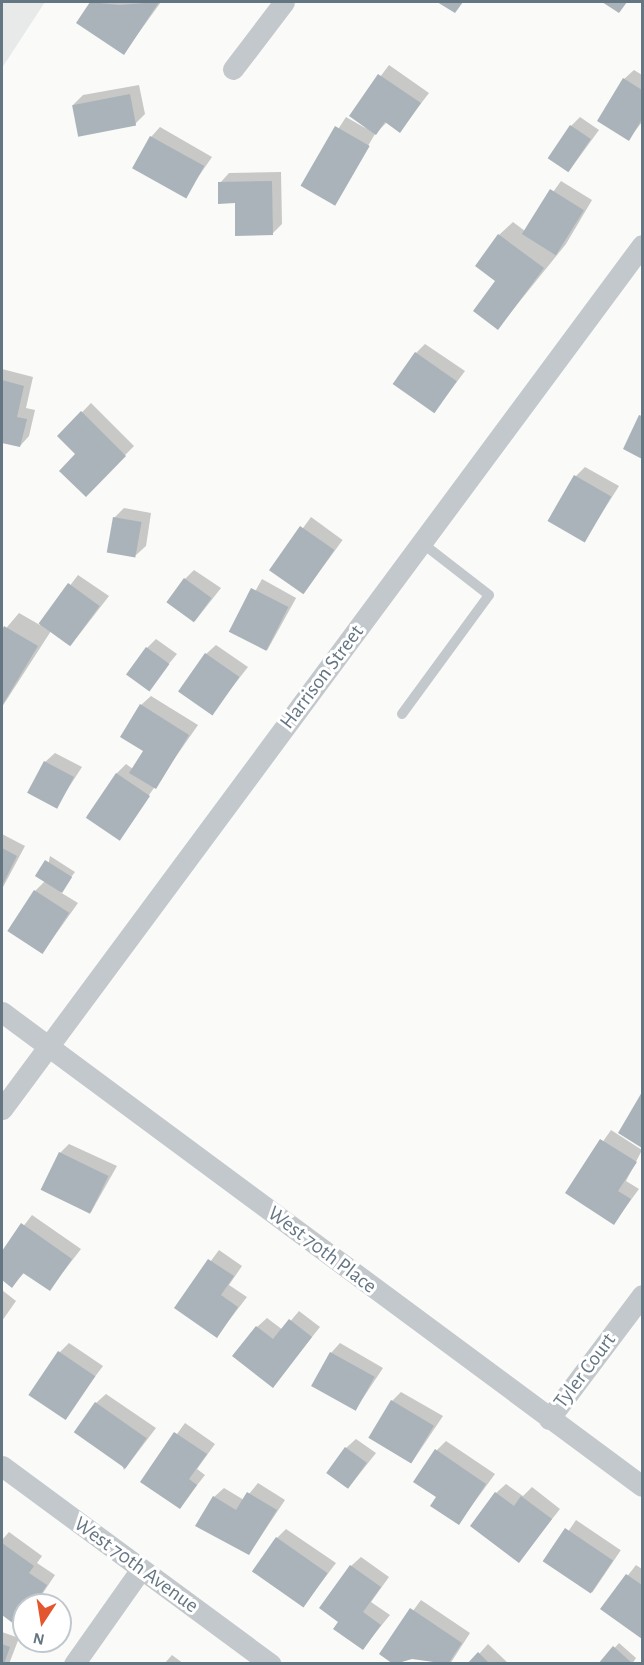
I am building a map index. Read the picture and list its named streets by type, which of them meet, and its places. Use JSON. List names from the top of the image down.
{
  "streets": {
    "street": [
      "Harrison Street",
      "West 70th Place",
      "Tyler Court",
      "West 70th Avenue"
    ]
  },
  "crossings": [
    ["Harrison Street", "West 70th Place"],
    ["West 70th Place", "Tyler Court"]
  ],
  "north": "bottom"
}
